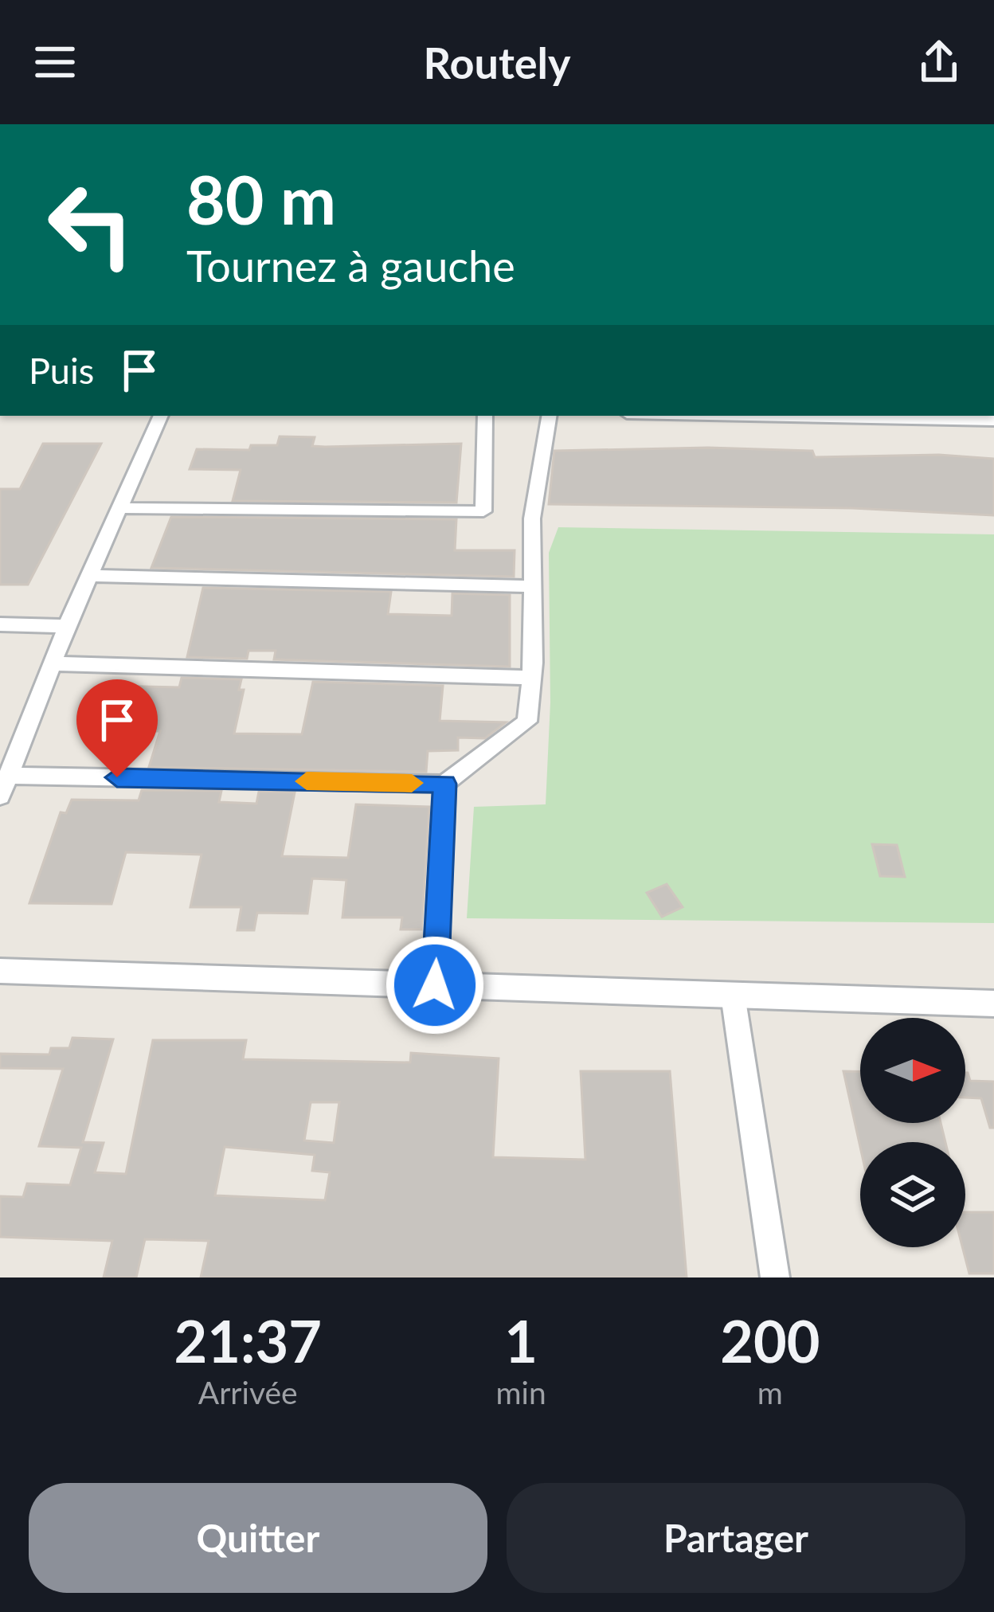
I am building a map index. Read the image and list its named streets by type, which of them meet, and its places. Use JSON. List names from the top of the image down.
{
  "north": "right",
  "page": {
    "header": "Routely",
    "turn": ["80 m", "Tournez à gauche"],
    "then": "Puis",
    "eta": [
      "21:37",
      "Arrivée",
      "1",
      "min",
      "200",
      "m"
    ],
    "buttons": ["Quitter", "Partager"]
  }
}
